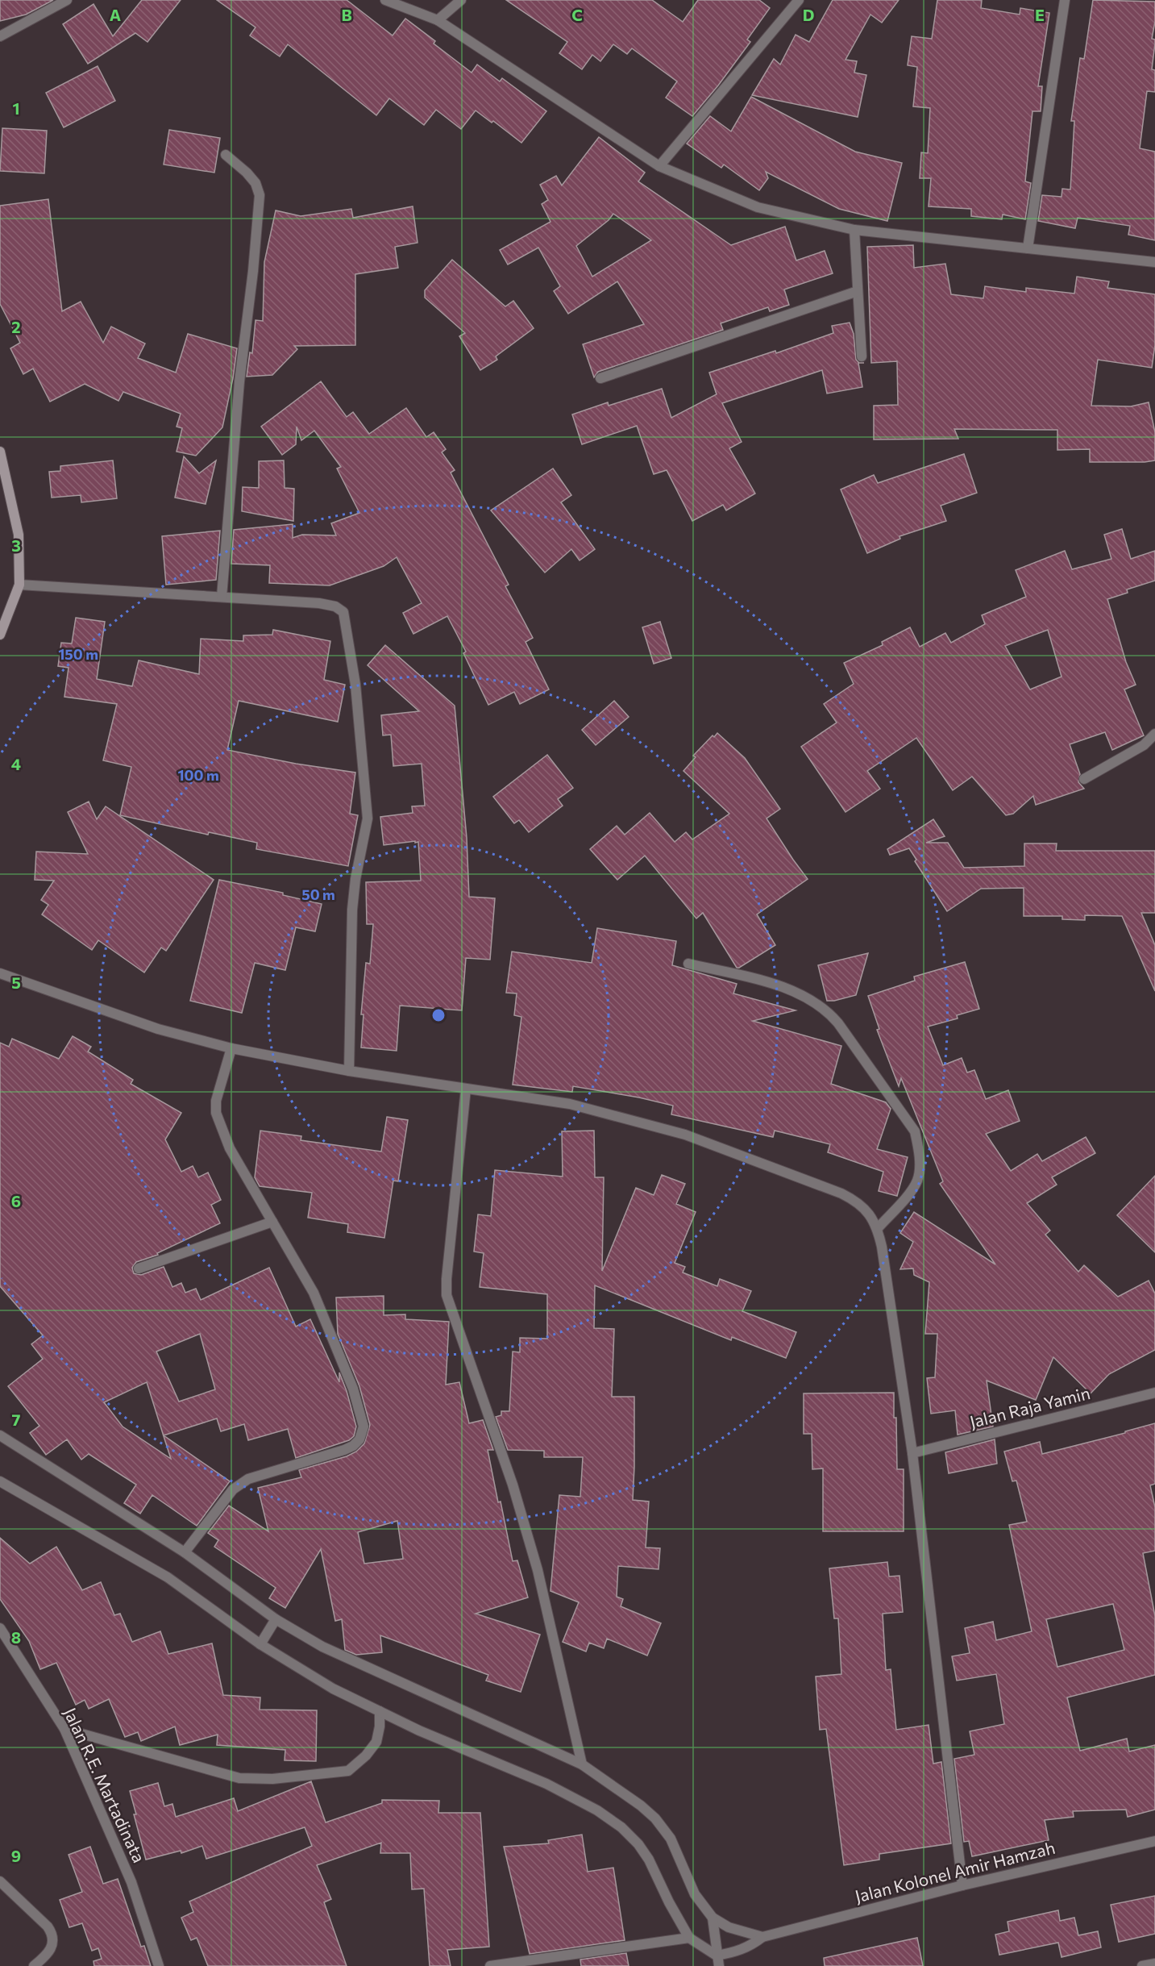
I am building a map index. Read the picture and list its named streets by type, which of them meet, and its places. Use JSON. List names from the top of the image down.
{
  "streets": {
    "street": ["Jalan Raja Yamin", "Jalan R.E. Martadinata", "Jalan Kolonel Amir Hamzah"]
  },
  "grid": {
    "columns": [
      "A",
      "B",
      "C",
      "D",
      "E"
    ],
    "rows": [
      "1",
      "2",
      "3",
      "4",
      "5",
      "6",
      "7",
      "8",
      "9"
    ]
  },
  "rings": ["150 m", "100 m", "50 m"]
}
